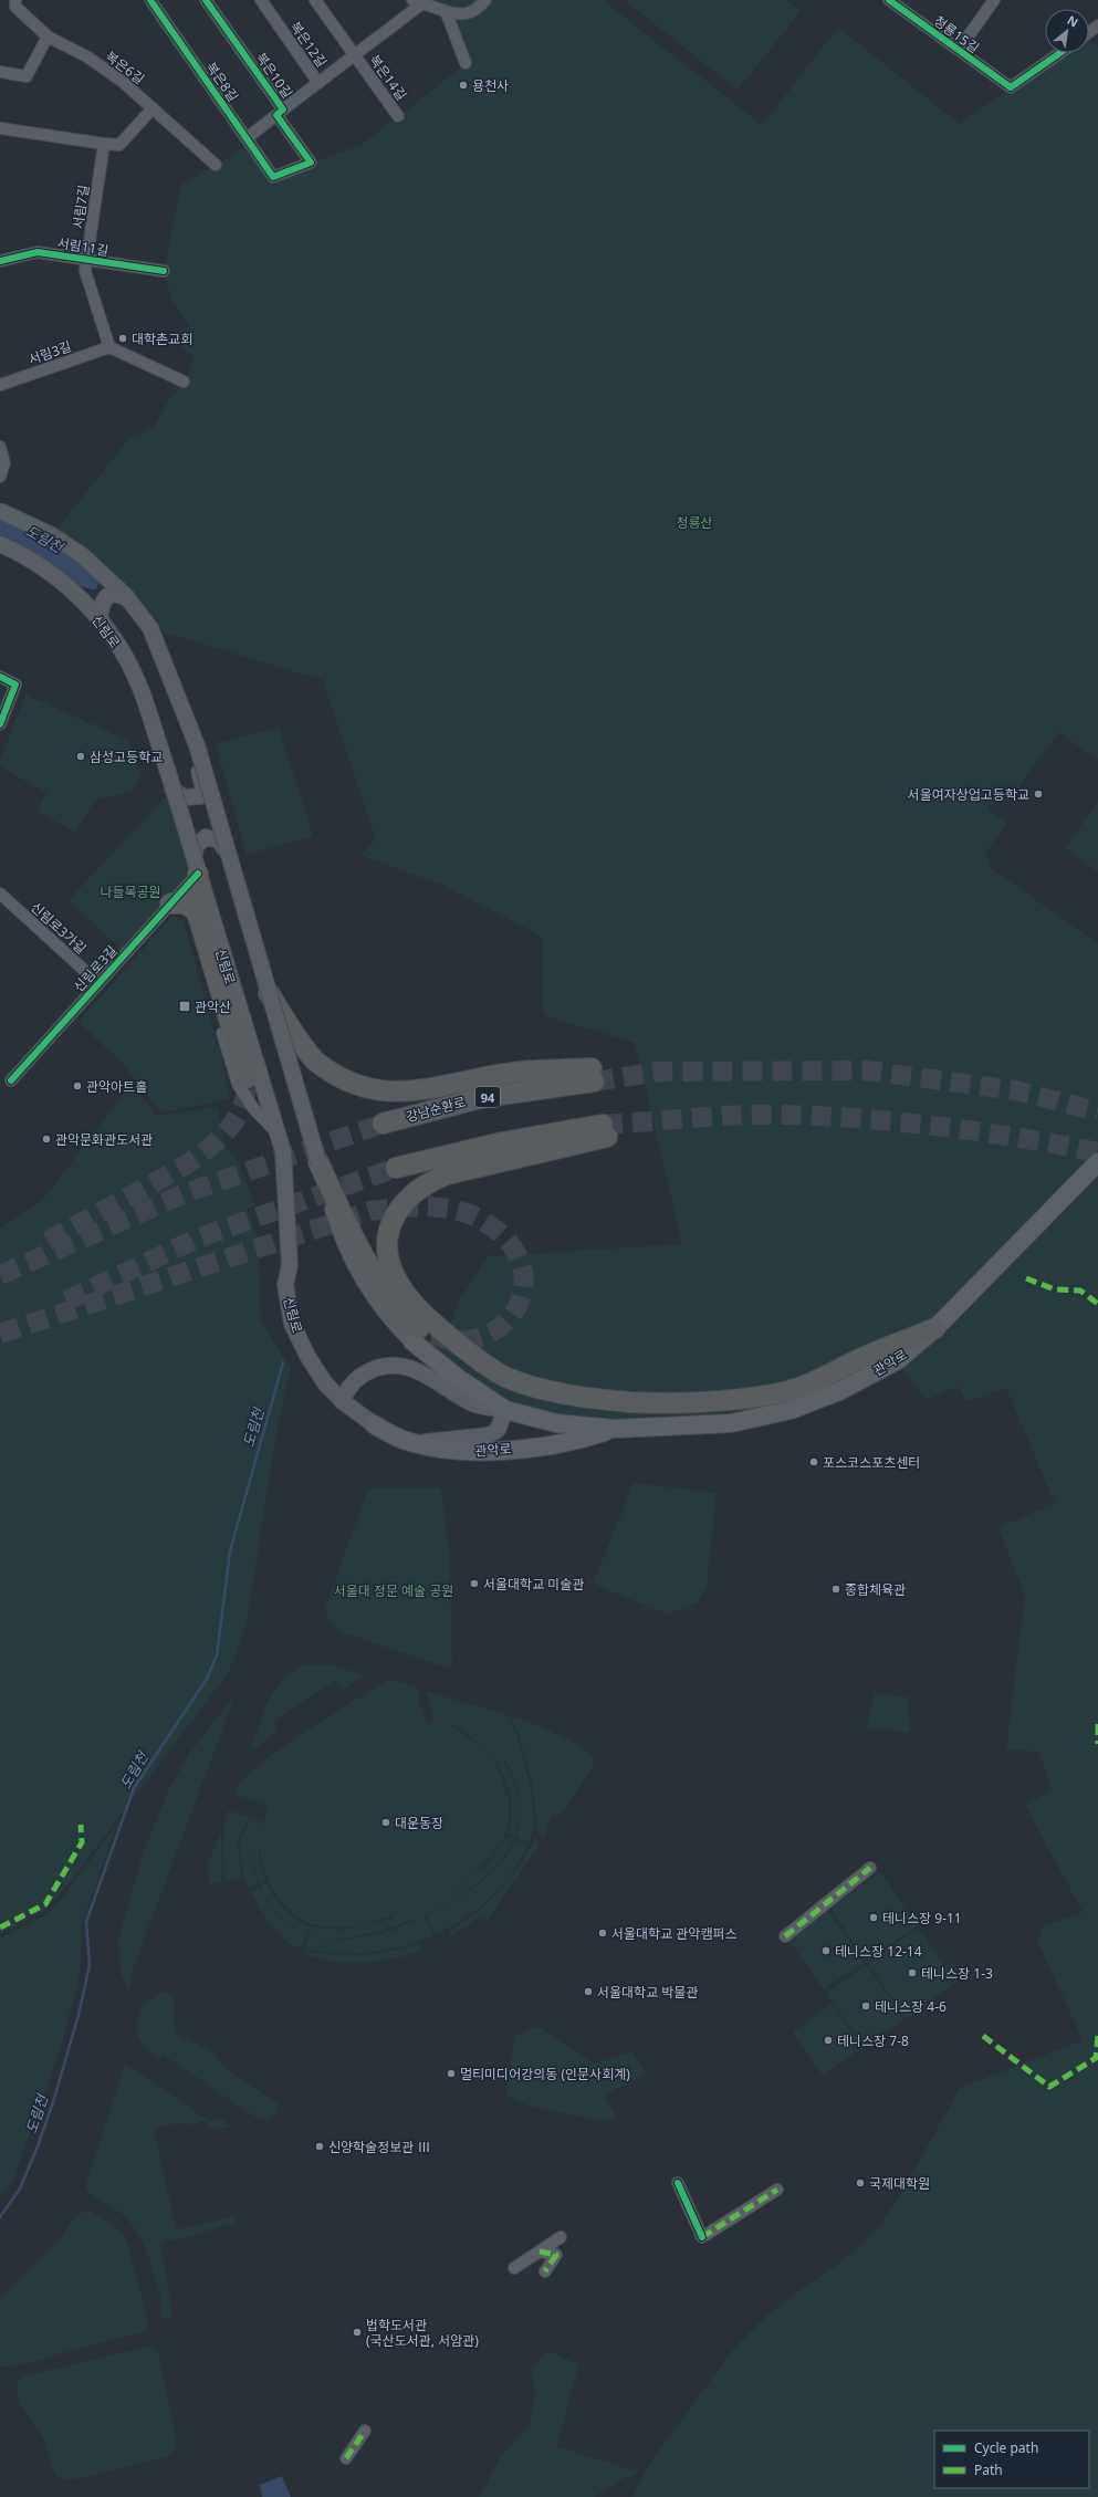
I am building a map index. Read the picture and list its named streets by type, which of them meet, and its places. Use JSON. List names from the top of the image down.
{
  "streets": {
    "highway": ["94", "강남순환로"],
    "main road": ["신림로", "관악로"],
    "street": [
      "청룡15길",
      "복은12길",
      "복은6길",
      "복은10길",
      "복은14길",
      "복은8길",
      "서림7길",
      "서림11길",
      "서림3길",
      "신림로3가길",
      "신림로3길"
    ]
  },
  "crossings": [
    ["복은12길", "복은10길"],
    ["복은10길", "복은14길"],
    ["복은10길", "복은8길"],
    ["서림7길", "서림11길"],
    ["서림7길", "서림3길"],
    ["신림로", "신림로3길"],
    ["신림로", "관악로"],
    ["신림로3가길", "신림로3길"]
  ],
  "water": ["도림천"],
  "parks": ["청룡산", "나들목공원", "서울대 정문 예술 공원"],
  "places": {
    "other": [
      "용천사",
      "대학촌교회",
      "삼성고등학교",
      "서울여자상업고등학교",
      "관악아트홀",
      "관악문화관도서관",
      "포스코스포츠센터",
      "서울대학교 미술관",
      "종합체육관",
      "대운동장",
      "테니스장 9-11",
      "서울대학교 관악캠퍼스",
      "테니스장 12-14",
      "테니스장 1-3",
      "서울대학교 박물관",
      "테니스장 4-6",
      "테니스장 7-8",
      "멀티미디어강의동 (인문사회계)",
      "신양학술정보관 Ⅲ",
      "국제대학원",
      "법학도서관 (국산도서관, 서암관)"
    ],
    "transit": ["관악산"]
  },
  "legend": ["Cycle path", "Path"],
  "north": "top right"
}
